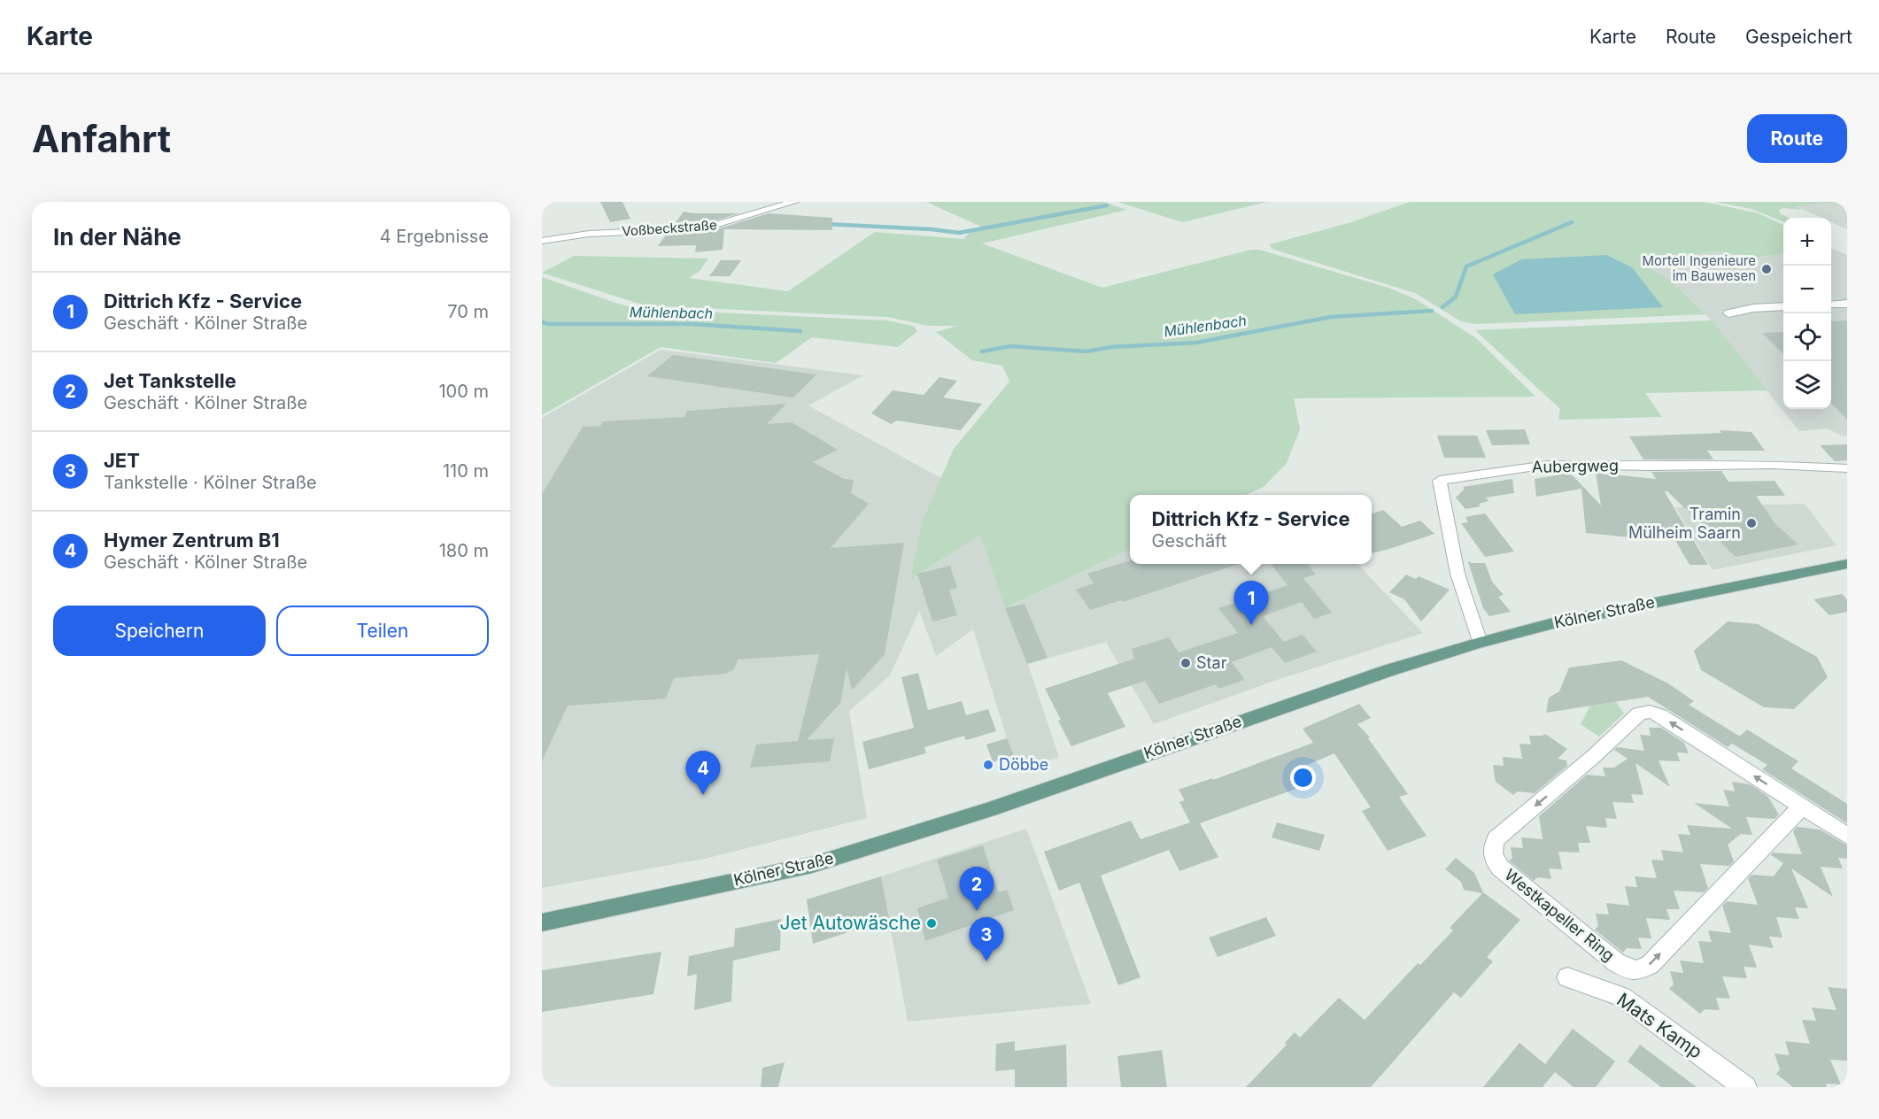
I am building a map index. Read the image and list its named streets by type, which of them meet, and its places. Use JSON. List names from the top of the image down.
{
  "streets": {
    "main road": ["Kölner Straße"],
    "street": [
      "Voßbeckstraße",
      "Aubergweg",
      "Westkapeller Ring",
      "Mats Kamp"
    ]
  },
  "crossings": [
    ["Aubergweg", "Kölner Straße"]
  ],
  "water": ["Mühlenbach"],
  "places": [
    "Mortell Ingenieure im Bauwesen",
    "Tramin Mülheim Saarn",
    "Star",
    "Döbbe",
    "Jet Autowäsche"
  ],
  "page": {
    "header": "Karte",
    "nav": ["Karte", "Route", "Gespeichert"],
    "buttons": [
      "Route",
      ["Speichern", "Teilen"]
    ],
    "title": "Anfahrt",
    "heading": ["In der Nähe", "4 Ergebnisse"],
    "map_buttons": ["+", "−"],
    "list": [
      {
        "mark": "1",
        "name": "Dittrich Kfz - Service",
        "note": "Geschäft · Kölner Straße",
        "value": "70 m"
      },
      {
        "mark": "2",
        "name": "Jet Tankstelle",
        "note": "Geschäft · Kölner Straße",
        "value": "100 m"
      },
      {
        "mark": "3",
        "name": "JET",
        "note": "Tankstelle · Kölner Straße",
        "value": "110 m"
      },
      {
        "mark": "4",
        "name": "Hymer Zentrum B1",
        "note": "Geschäft · Kölner Straße",
        "value": "180 m"
      }
    ],
    "popup": ["Dittrich Kfz - Service", "Geschäft"],
    "pins": [
      "1",
      "4",
      "2",
      "3"
    ]
  }
}
